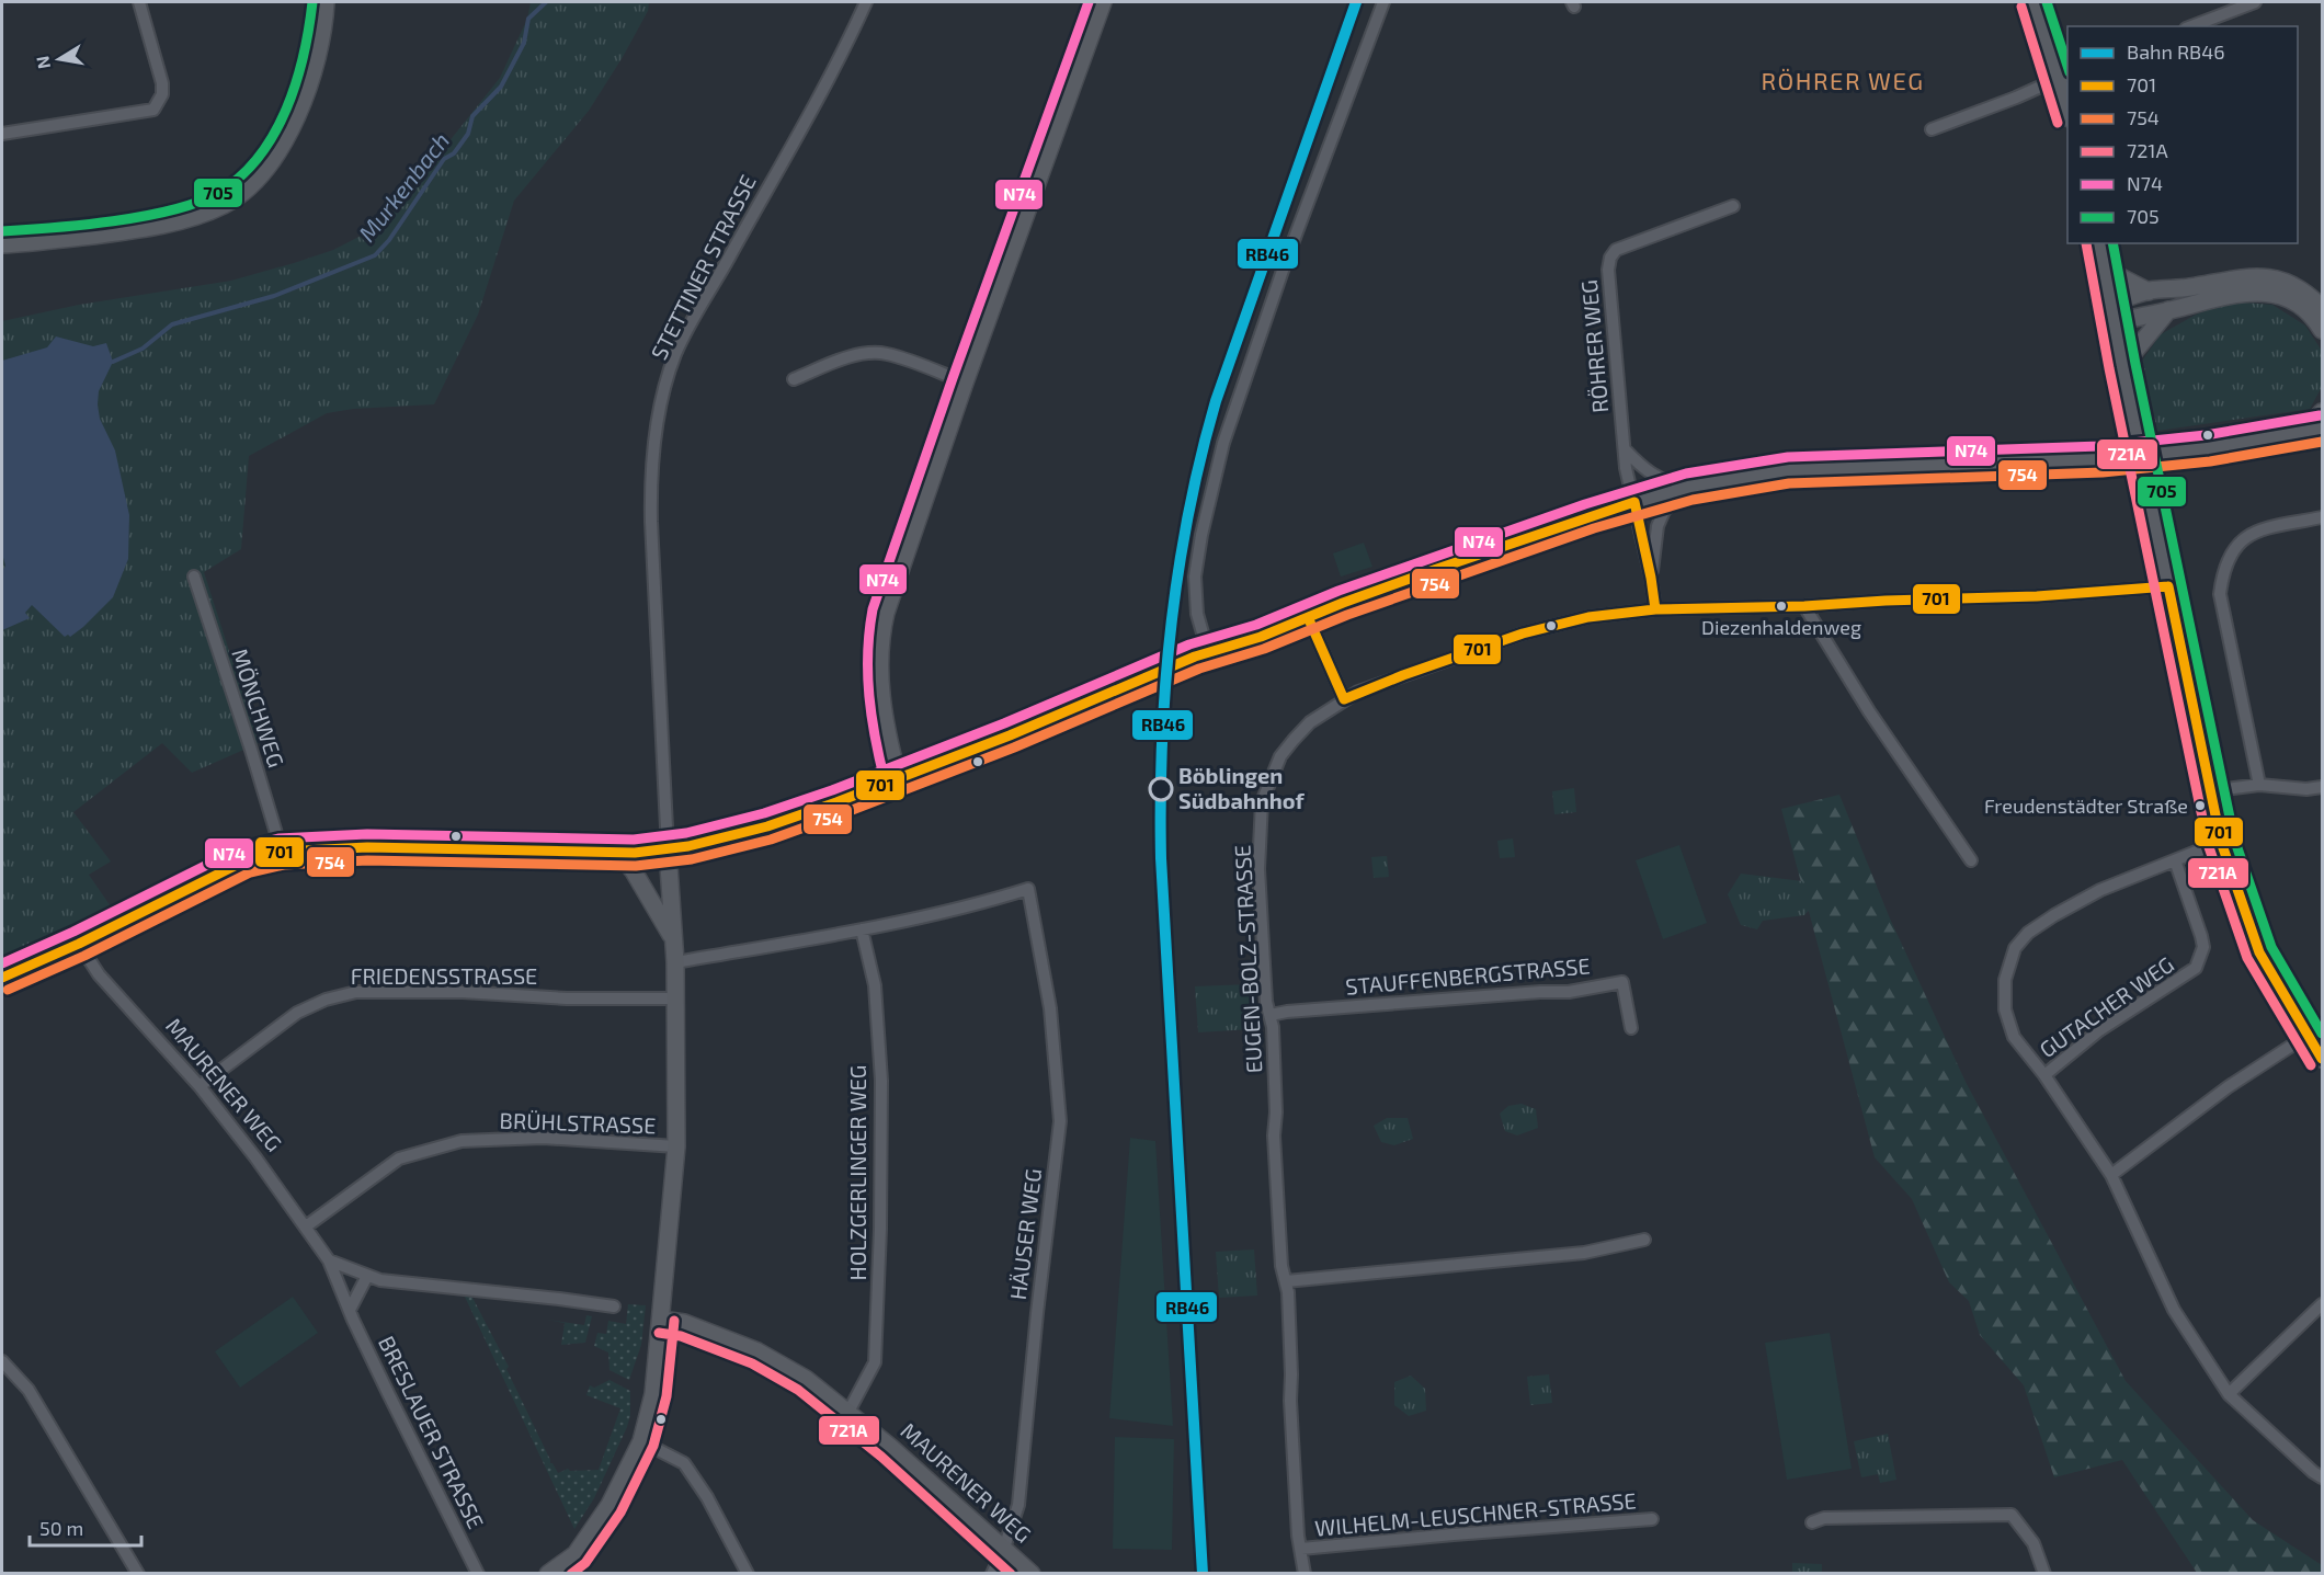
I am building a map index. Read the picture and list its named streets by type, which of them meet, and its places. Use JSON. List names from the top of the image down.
{
  "streets": {
    "main road": ["MAURENER WEG"],
    "street": [
      "STETTINER STRASSE",
      "RÖHRER WEG",
      "MÖNCHWEG",
      "EUGEN-BOLZ-STRASSE",
      "FRIEDENSSTRASSE",
      "STAUFFENBERGSTRASSE",
      "GUTACHER WEG",
      "BRÜHLSTRASSE",
      "HOLZGERLINGER WEG",
      "HÄUSER WEG",
      "BRESLAUER STRASSE",
      "WILHELM-LEUSCHNER-STRASSE"
    ]
  },
  "crossings": [
    ["EUGEN-BOLZ-STRASSE", "STAUFFENBERGSTRASSE"],
    ["EUGEN-BOLZ-STRASSE", "WILHELM-LEUSCHNER-STRASSE"],
    ["FRIEDENSSTRASSE", "MAURENER WEG"],
    ["MAURENER WEG", "BRÜHLSTRASSE"],
    ["MAURENER WEG", "HOLZGERLINGER WEG"],
    ["MAURENER WEG", "HÄUSER WEG"],
    ["MAURENER WEG", "BRESLAUER STRASSE"],
    ["HOLZGERLINGER WEG", "HÄUSER WEG"]
  ],
  "districts": ["RÖHRER WEG"],
  "water": ["Murkenbach"],
  "places": ["Diezenhaldenweg", "Böblingen Südbahnhof", "Freudenstädter Straße"],
  "lines": [
    "rail line RB46",
    "transit line N74",
    "transit line 705",
    "transit line 721A",
    "transit line 754",
    "transit line 701"
  ],
  "legend": [
    "Bahn RB46",
    "701",
    "754",
    "721A",
    "N74",
    "705"
  ],
  "scale_bar": "50 m",
  "north": "left"
}
